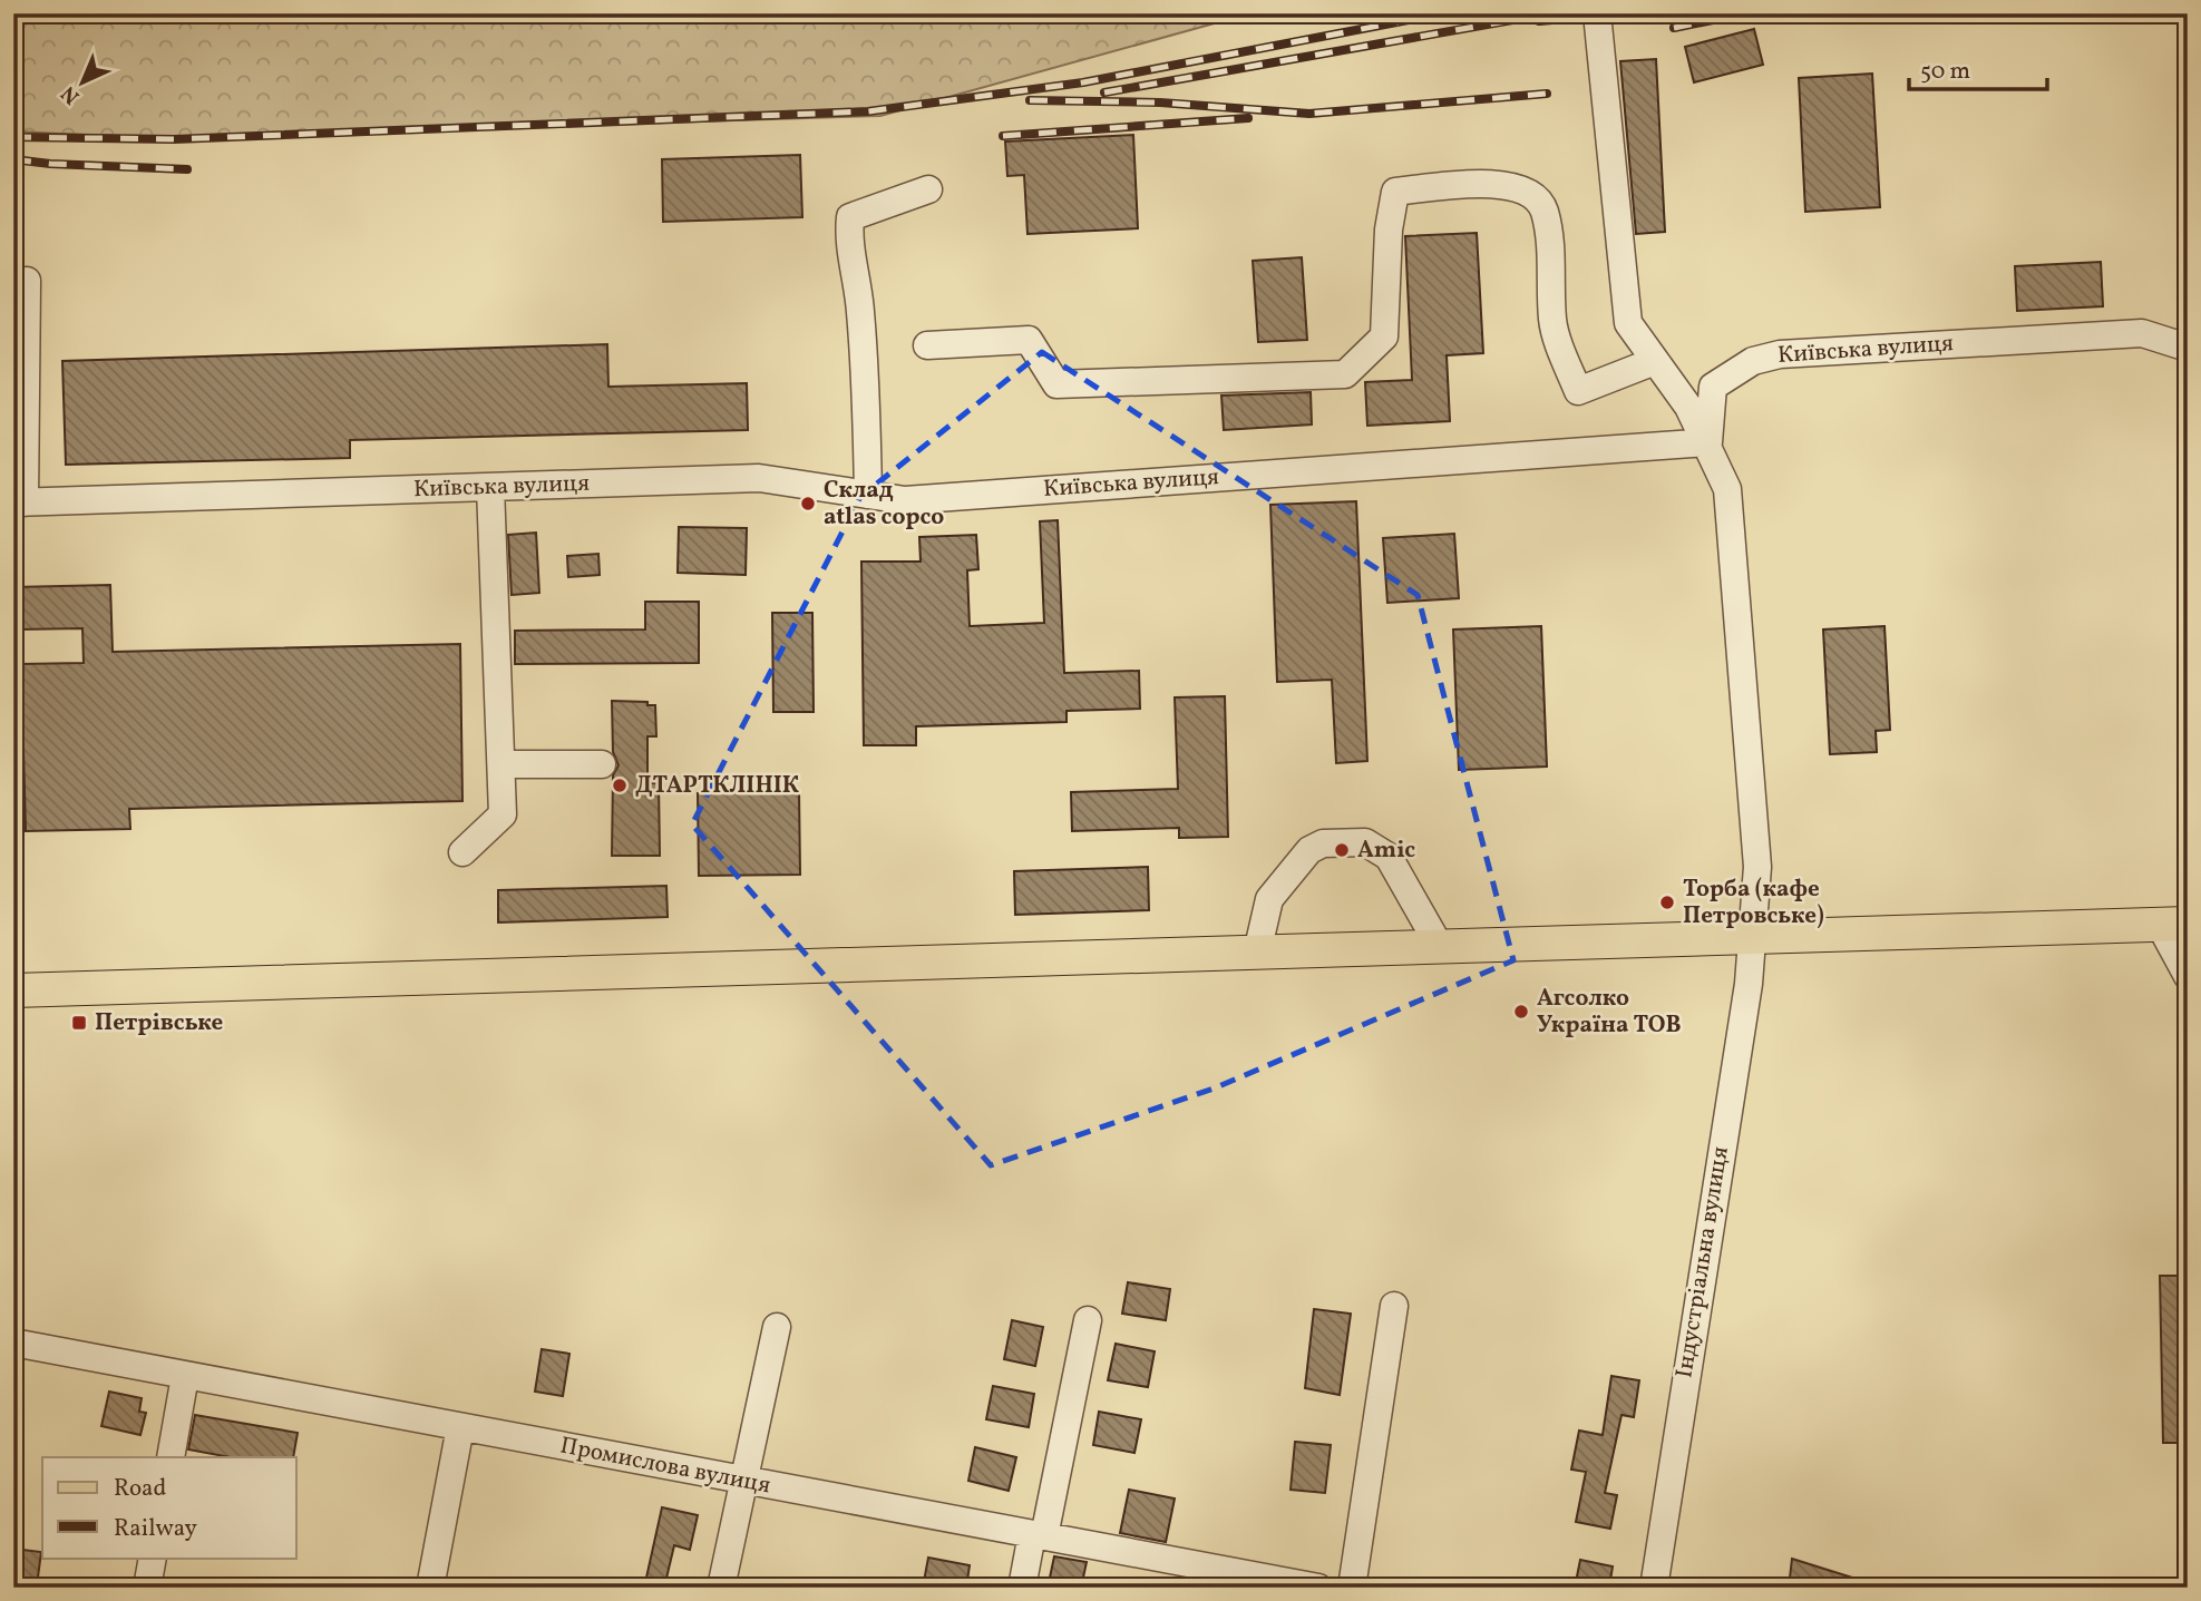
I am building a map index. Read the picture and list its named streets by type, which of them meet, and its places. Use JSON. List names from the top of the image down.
{
  "streets": {
    "street": ["Київська вулиця", "Індустріальна вулиця", "Промислова вулиця"]
  },
  "crossings": [
    ["Київська вулиця", "Індустріальна вулиця"]
  ],
  "places": {
    "other": [
      "Склад atlas copco",
      "ДТАРТКЛІНІК",
      "Amic",
      "Торба (кафе Петровське)",
      "Агсолко Україна ТОВ"
    ],
    "transit": ["Петрівське"]
  },
  "legend": ["Road", "Railway"],
  "scale_bar": "50 m",
  "north": "bottom left"
}
